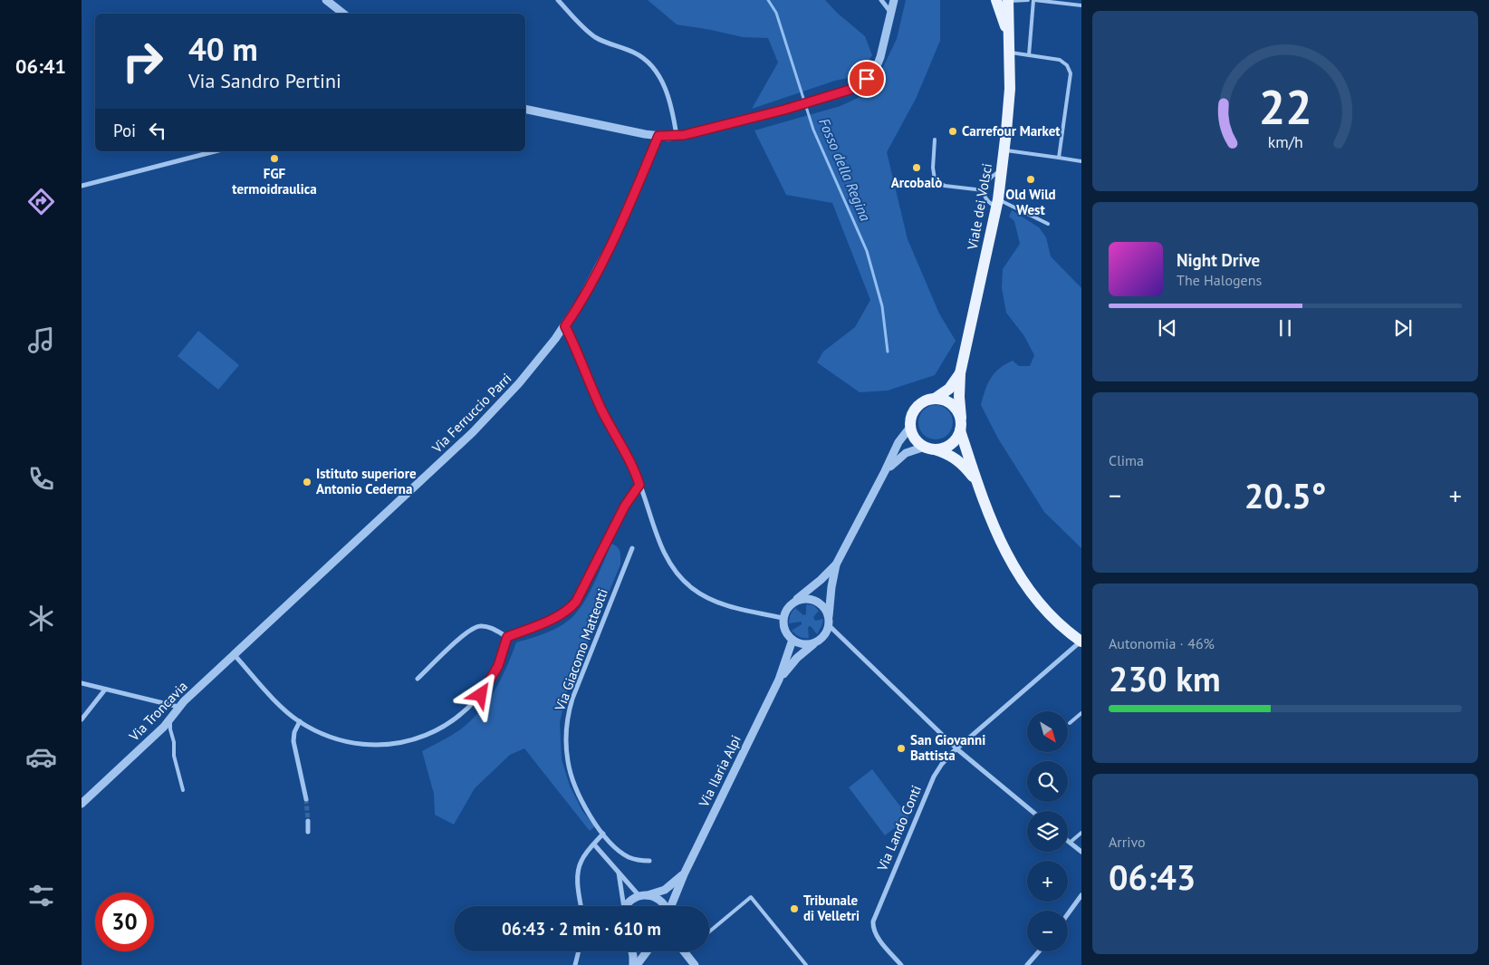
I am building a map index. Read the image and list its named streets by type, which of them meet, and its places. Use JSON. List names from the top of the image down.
{
  "streets": {
    "main road": ["Viale dei Volsci"],
    "street": [
      "Via Ferruccio Parri",
      "Via Giacomo Matteotti",
      "Via Troncavia",
      "Via Ilaria Alpi",
      "Via Lando Conti"
    ]
  },
  "crossings": [
    ["Via Ferruccio Parri", "Via Troncavia"]
  ],
  "water": ["Fosso della Regina"],
  "places": [
    "Carrefour Market",
    "FGF termoidraulica",
    "Arcobalò",
    "Old Wild West",
    "Istituto superiore Antonio Cederna",
    "San Giovanni Battista",
    "Tribunale di Velletri"
  ],
  "north": "bottom right",
  "page": {
    "tabs": "06:41",
    "turn": ["40 m", "Via Sandro Pertini"],
    "then": "Poi",
    "song": ["Night Drive", "The Halogens"],
    "tile": [
      "Clima",
      ["Autonomia · 46%", "230 km"],
      ["Arrivo", "06:43"]
    ],
    "heat": ["−", "20.5°", "+"],
    "map_buttons": ["+", "−"],
    "limit": "30",
    "trip": "06:43 · 2 min · 610 m",
    "gauge": ["22", "km/h"]
  }
}
